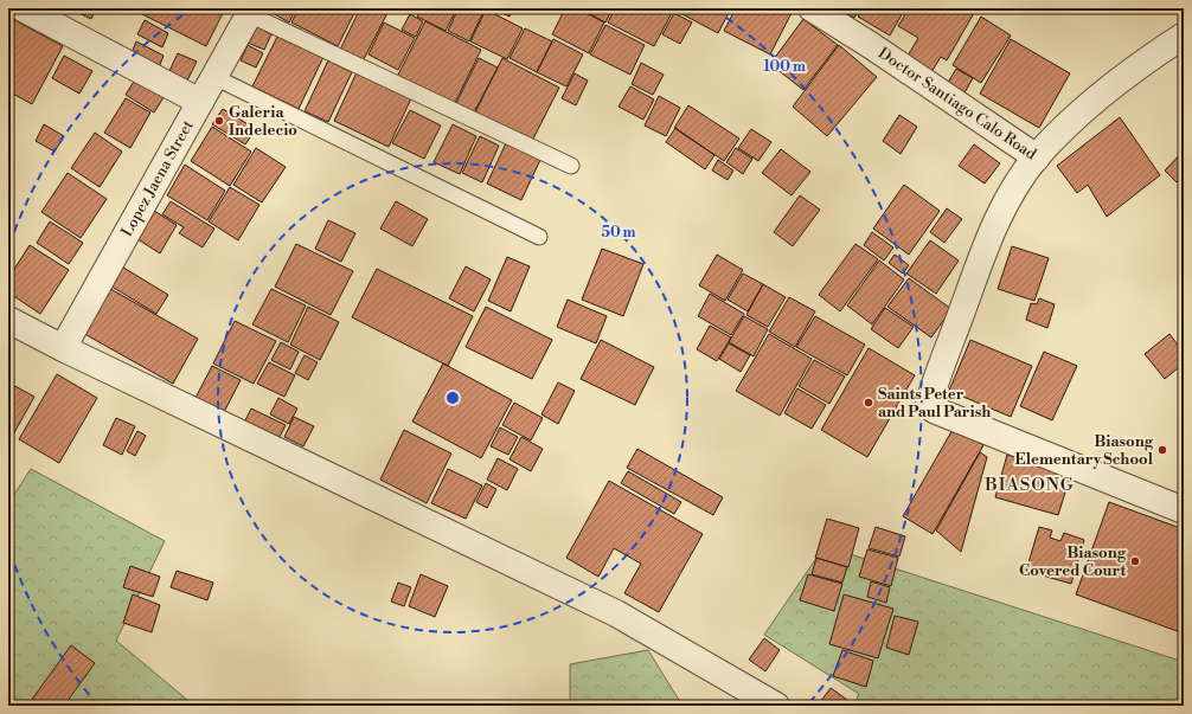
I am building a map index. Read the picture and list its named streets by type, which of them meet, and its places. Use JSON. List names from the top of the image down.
{
  "streets": {
    "street": ["Doctor Santiago Calo Road", "Lopez Jaena Street"]
  },
  "districts": ["BIASONG"],
  "places": [
    "Galeria Indelecio",
    "Saints Peter and Paul Parish",
    "Biasong Elementary School",
    "Biasong Covered Court"
  ],
  "rings": ["100 m", "50 m"]
}
